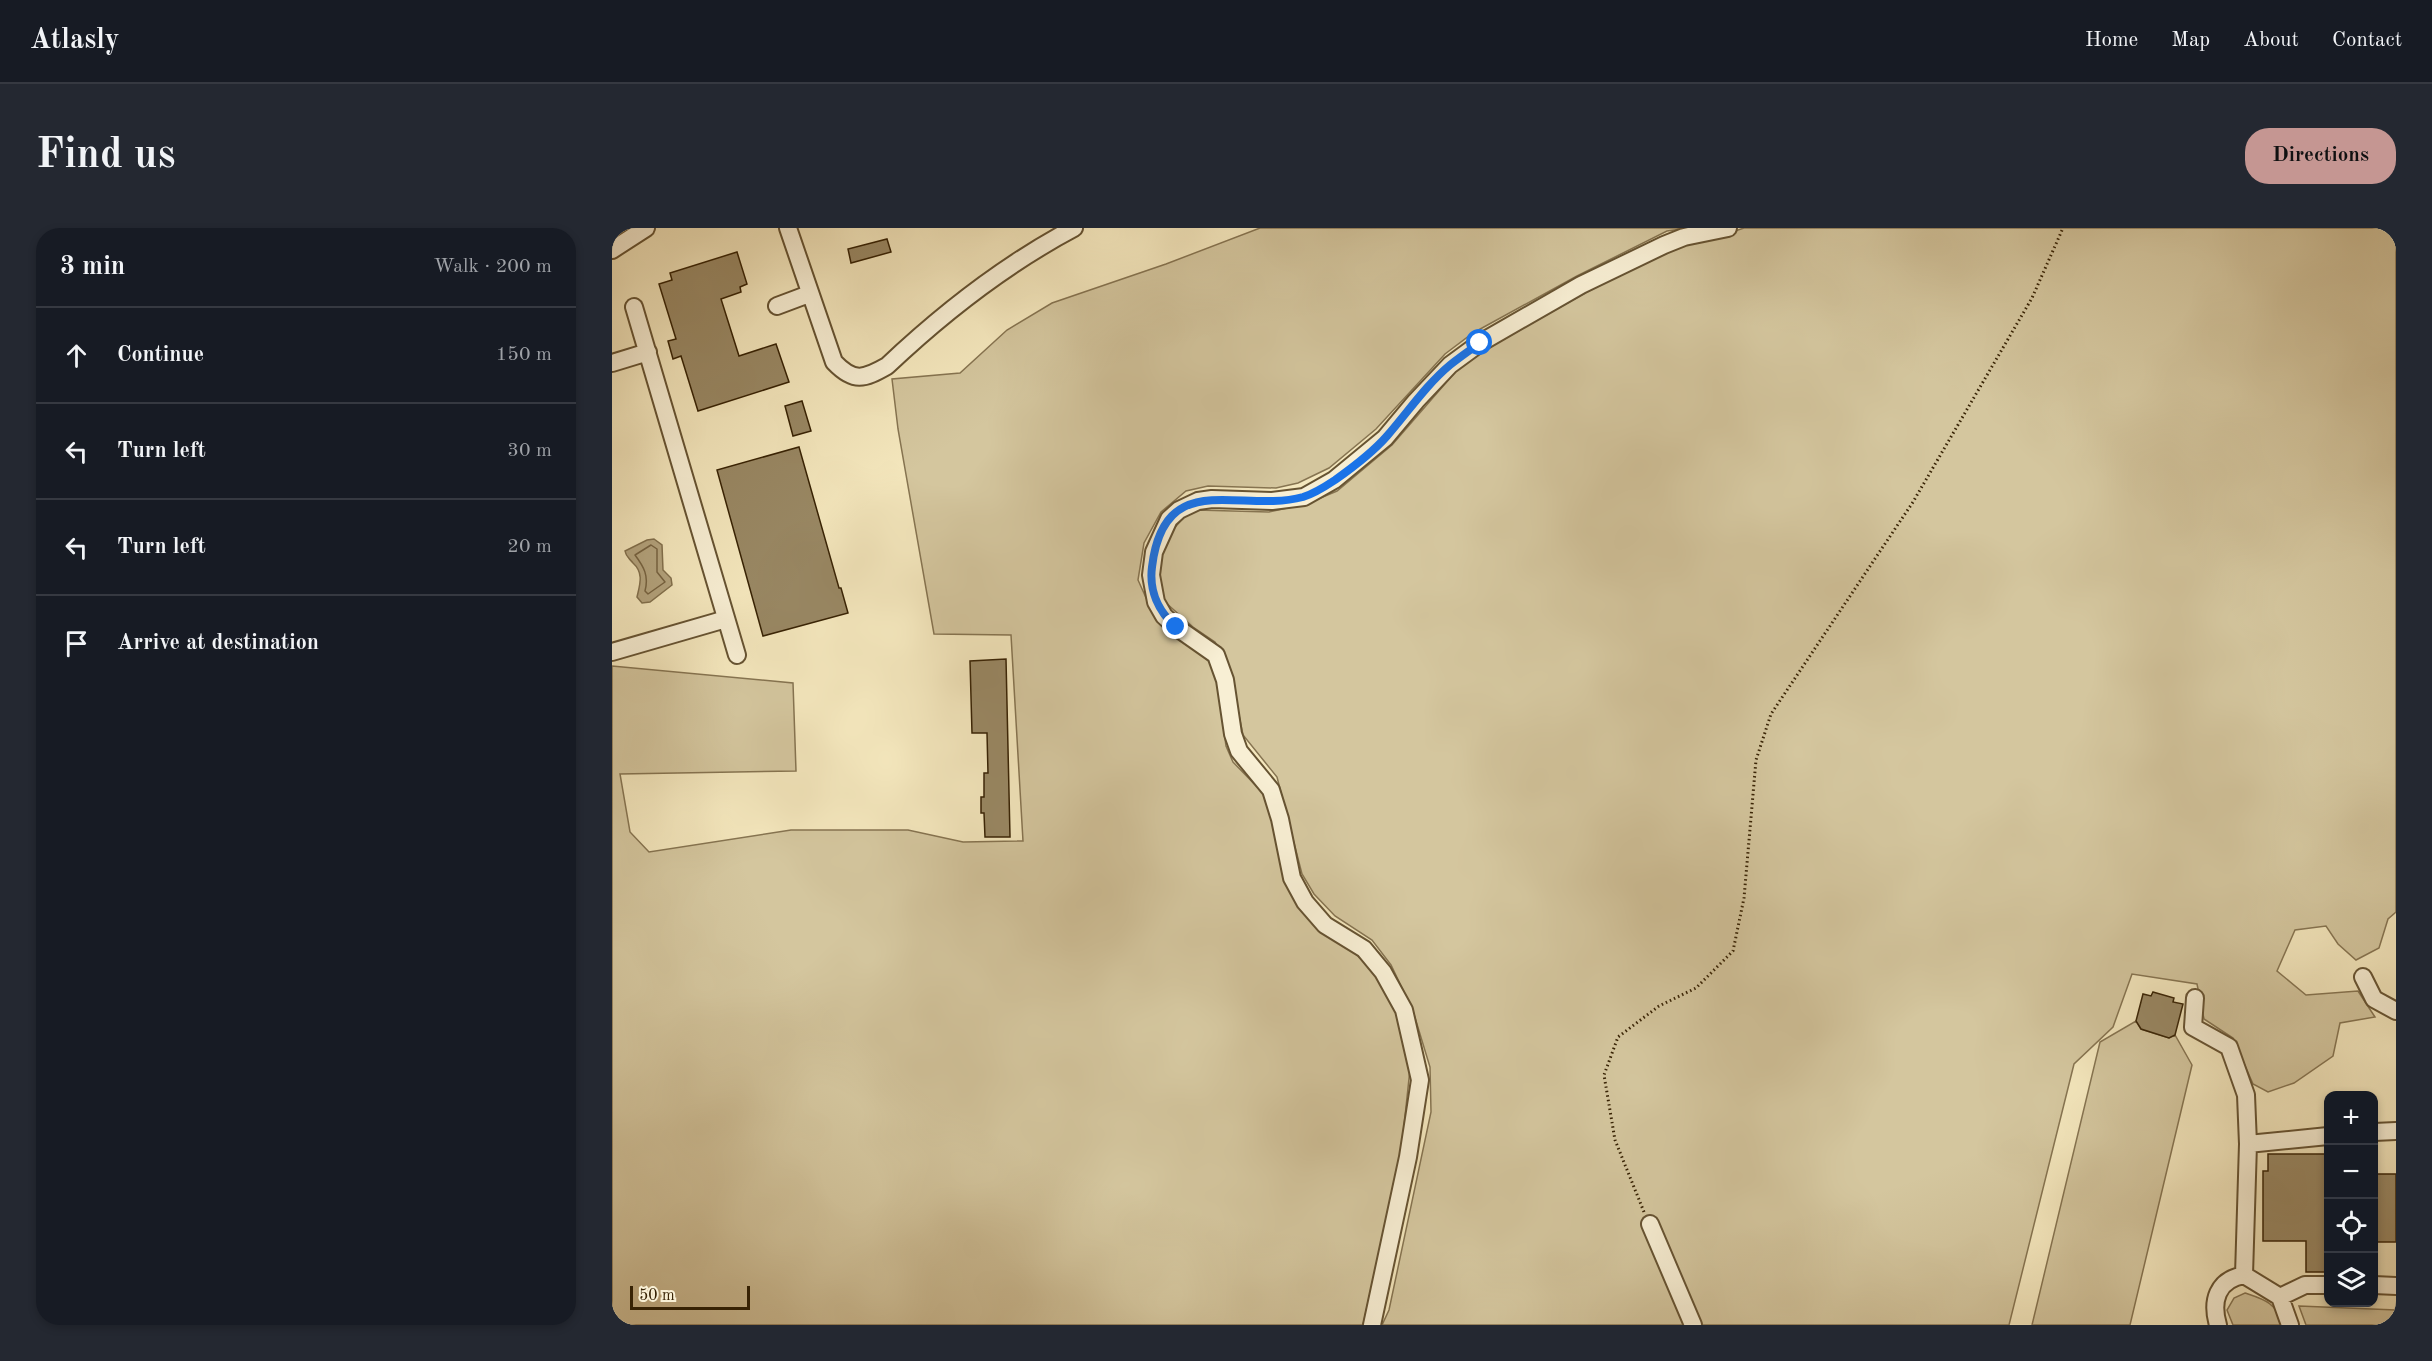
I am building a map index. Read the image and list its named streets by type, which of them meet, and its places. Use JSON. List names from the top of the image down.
{
  "scale_bar": "50 m",
  "page": {
    "header": "Atlasly",
    "nav": [
      "Home",
      "Map",
      "About",
      "Contact"
    ],
    "buttons": "Directions",
    "title": "Find us",
    "heading": ["3 min", "Walk · 200 m"],
    "list": [
      ["Continue", "150 m"],
      ["Turn left", "30 m"],
      ["Turn left", "20 m"],
      "Arrive at destination"
    ],
    "map_buttons": ["+", "−"],
    "scale": "50 m"
  }
}
